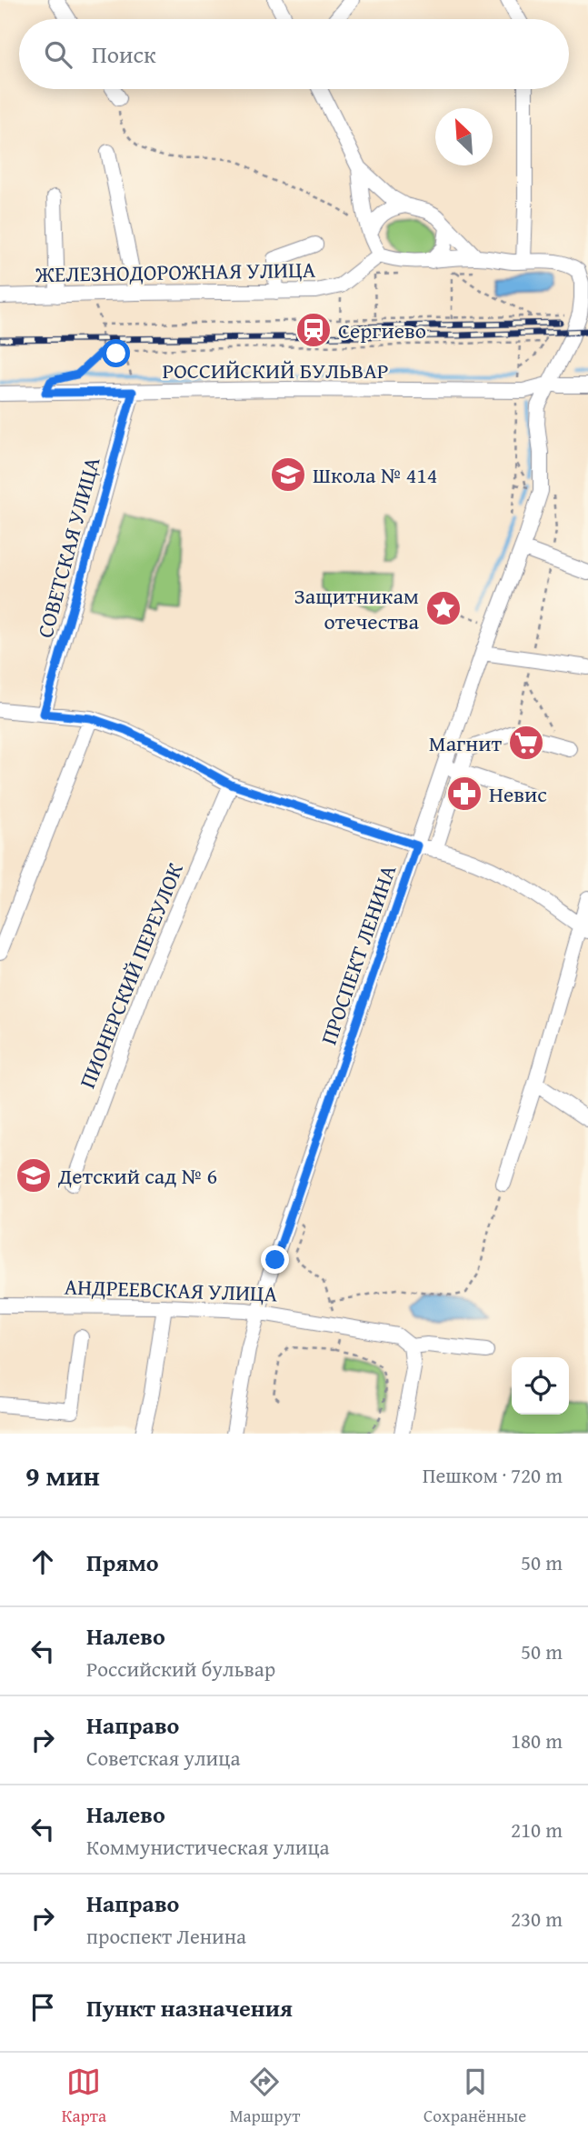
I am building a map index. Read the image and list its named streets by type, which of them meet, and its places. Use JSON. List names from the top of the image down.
{
  "streets": {
    "street": [
      "ЖЕЛЕЗНОДОРОЖНАЯ УЛИЦА",
      "РОССИЙСКИЙ БУЛЬВАР",
      "СОВЕТСКАЯ УЛИЦА",
      "ПРОСПЕКТ ЛЕНИНА",
      "ПИОНЕРСКИЙ ПЕРЕУЛОК",
      "АНДРЕЕВСКАЯ УЛИЦА"
    ]
  },
  "crossings": [
    ["РОССИЙСКИЙ БУЛЬВАР", "СОВЕТСКАЯ УЛИЦА"],
    ["РОССИЙСКИЙ БУЛЬВАР", "ПРОСПЕКТ ЛЕНИНА"],
    ["ПРОСПЕКТ ЛЕНИНА", "АНДРЕЕВСКАЯ УЛИЦА"]
  ],
  "places": {
    "station": ["Сергиево"],
    "school or university": ["Школа № 414", "Детский сад № 6"],
    "place": ["Защитникам отечества"],
    "supermarket": ["Магнит"],
    "pharmacy": ["Невис"]
  },
  "north": "top left",
  "page": {
    "search": "Поиск",
    "heading": ["9 мин", "Пешком · 720 m"],
    "list": [
      ["Прямо", "50 m"],
      ["Налево", "Российский бульвар", "50 m"],
      ["Направо", "Советская улица", "180 m"],
      ["Налево", "Коммунистическая улица", "210 m"],
      ["Направо", "проспект Ленина", "230 m"],
      "Пункт назначения"
    ],
    "nav": ["Карта", "Маршрут", "Сохранённые"]
  }
}
